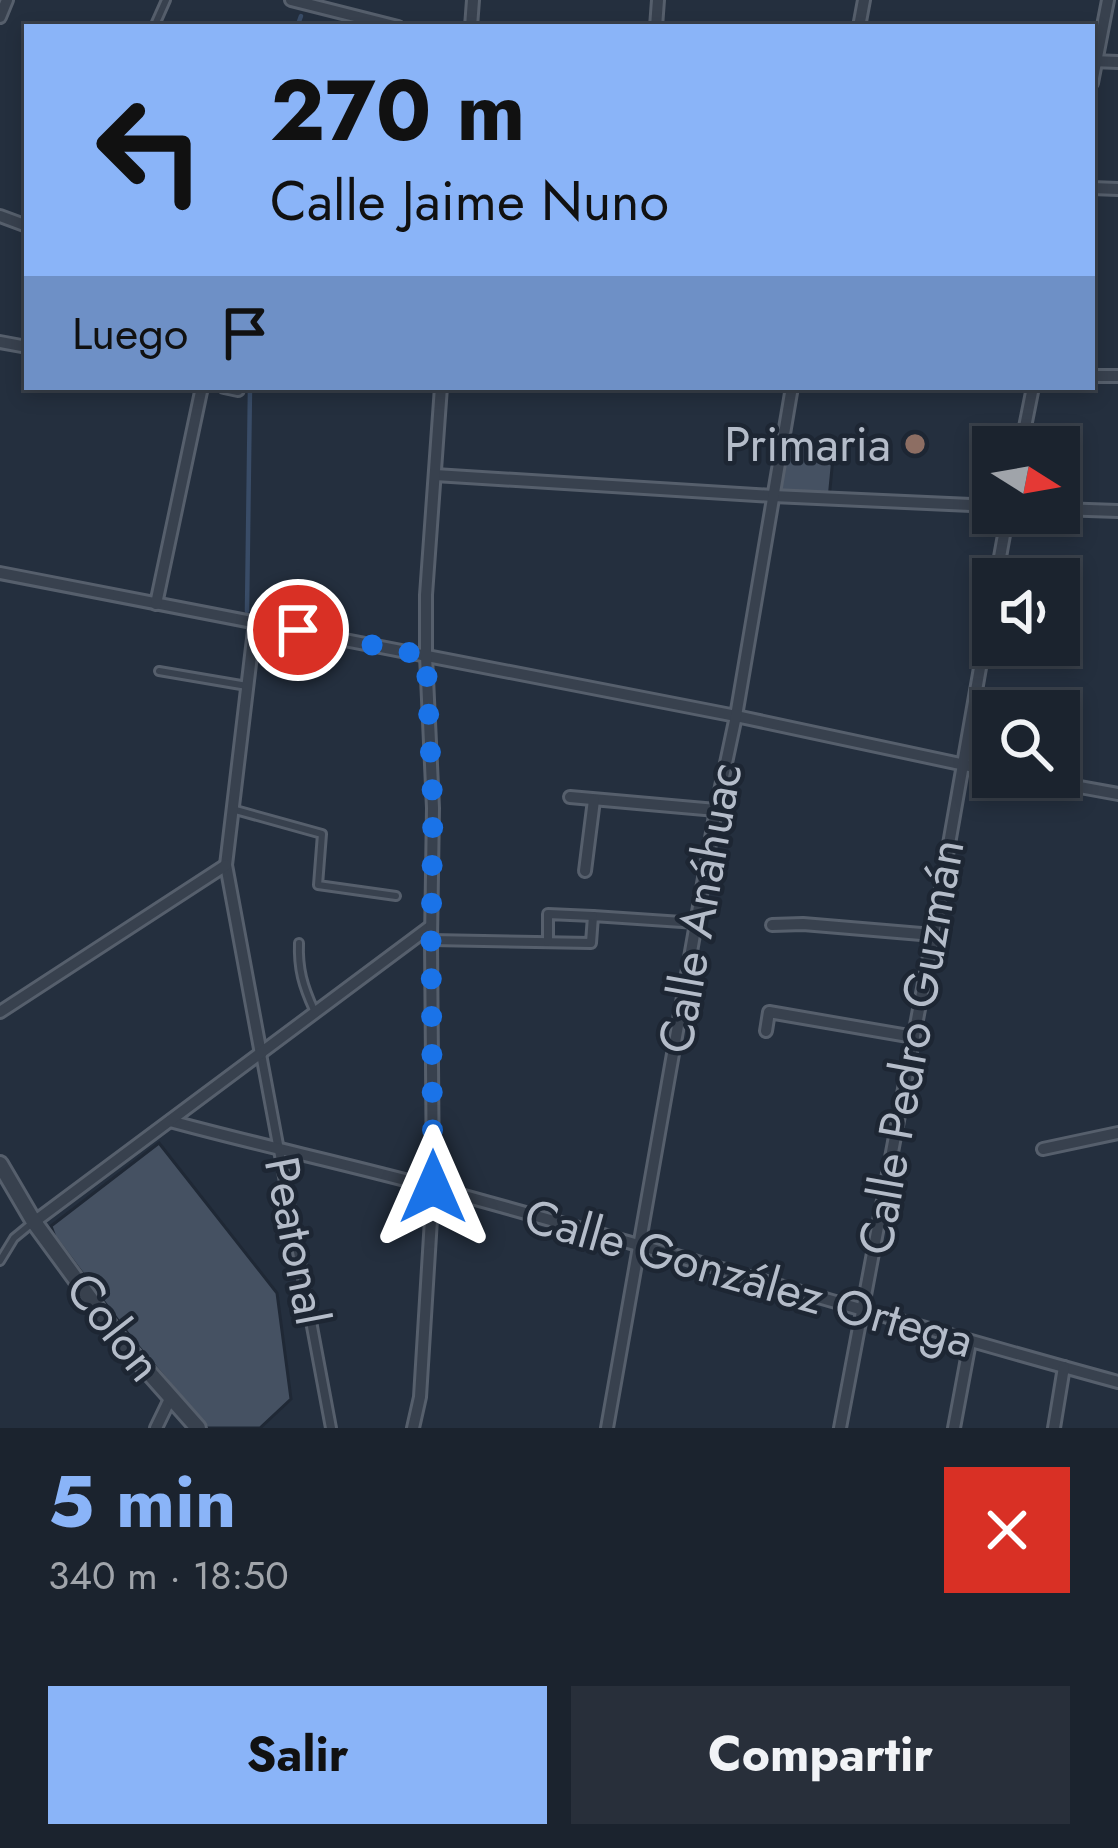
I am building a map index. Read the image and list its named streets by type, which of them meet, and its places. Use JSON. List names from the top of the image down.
{
  "streets": {
    "street": [
      "Calle Anáhuac",
      "Calle Pedro Guzmán",
      "Peatonal",
      "Calle González Ortega",
      "Colon"
    ]
  },
  "crossings": [
    ["Calle Anáhuac", "Calle González Ortega"],
    ["Calle Pedro Guzmán", "Calle González Ortega"],
    ["Peatonal", "Calle González Ortega"]
  ],
  "places": ["Primaria"],
  "north": "right",
  "page": {
    "turn": ["270 m", "Calle Jaime Nuno"],
    "then": "Luego",
    "heading": ["5 min", "340 m · 18:50"],
    "buttons": ["Salir", "Compartir"]
  }
}
